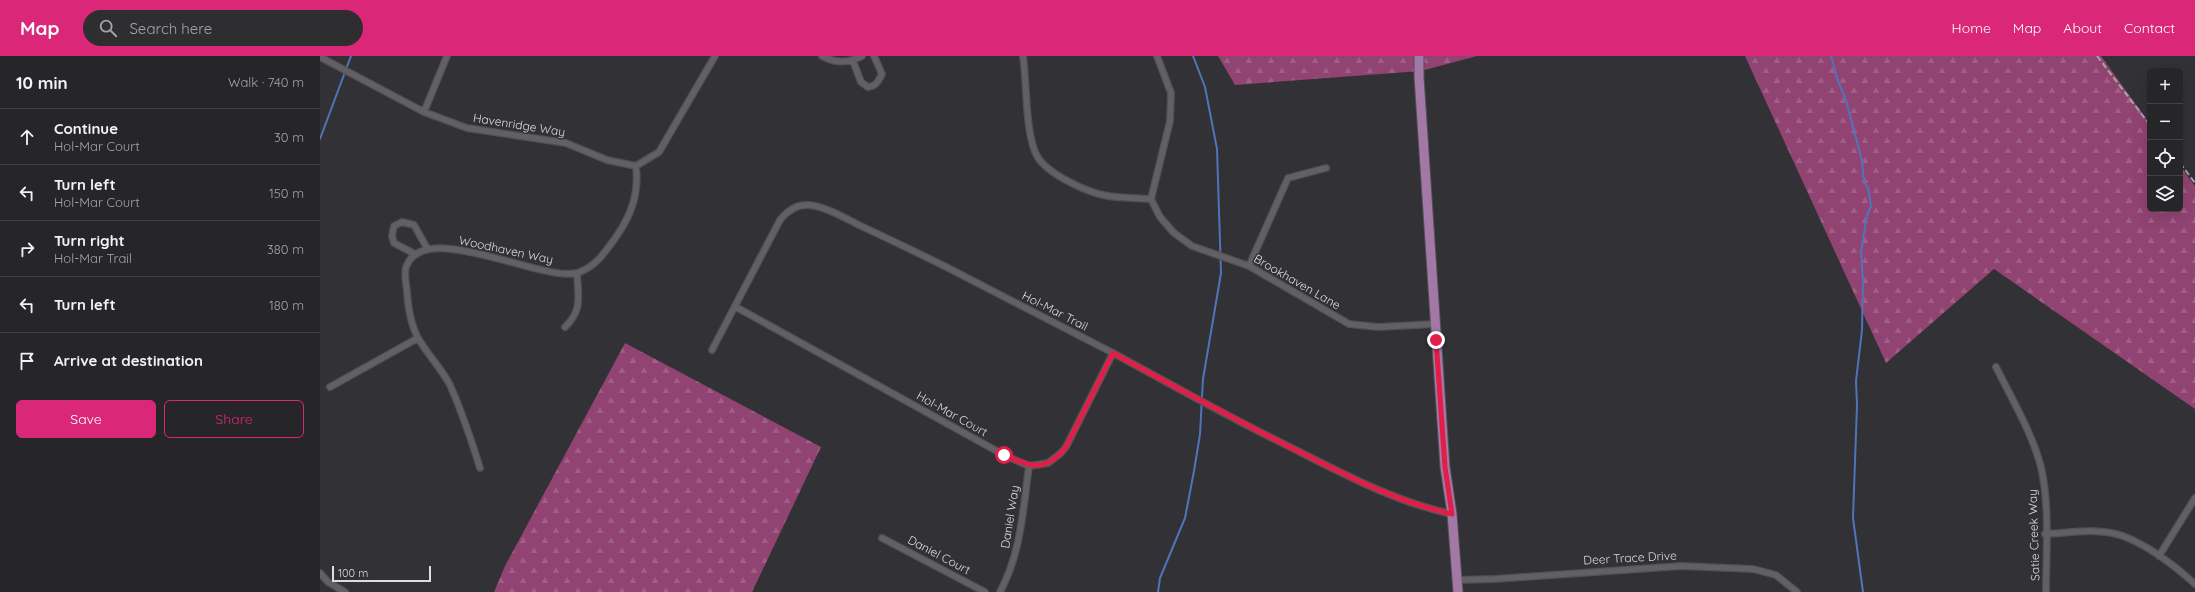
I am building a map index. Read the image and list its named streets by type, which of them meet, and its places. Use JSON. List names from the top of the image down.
{
  "streets": {
    "street": [
      "Havenridge Way",
      "Woodhaven Way",
      "Brookhaven Lane",
      "Hol-Mar Trail",
      "Hol-Mar Court",
      "Daniel Way",
      "Satie Creek Way",
      "Daniel Court",
      "Deer Trace Drive"
    ]
  },
  "crossings": [
    ["Havenridge Way", "Woodhaven Way"],
    ["Hol-Mar Trail", "Hol-Mar Court"],
    ["Hol-Mar Court", "Daniel Way"]
  ],
  "scale_bar": "100 m",
  "page": {
    "header": "Map",
    "search": "Search here",
    "nav": [
      "Home",
      "Map",
      "About",
      "Contact"
    ],
    "heading": ["10 min", "Walk · 740 m"],
    "map_buttons": ["+", "−"],
    "list": [
      ["Continue", "Hol-Mar Court", "30 m"],
      ["Turn left", "Hol-Mar Court", "150 m"],
      ["Turn right", "Hol-Mar Trail", "380 m"],
      ["Turn left", "180 m"],
      "Arrive at destination"
    ],
    "buttons": ["Save", "Share"],
    "scale": "100 m"
  }
}
